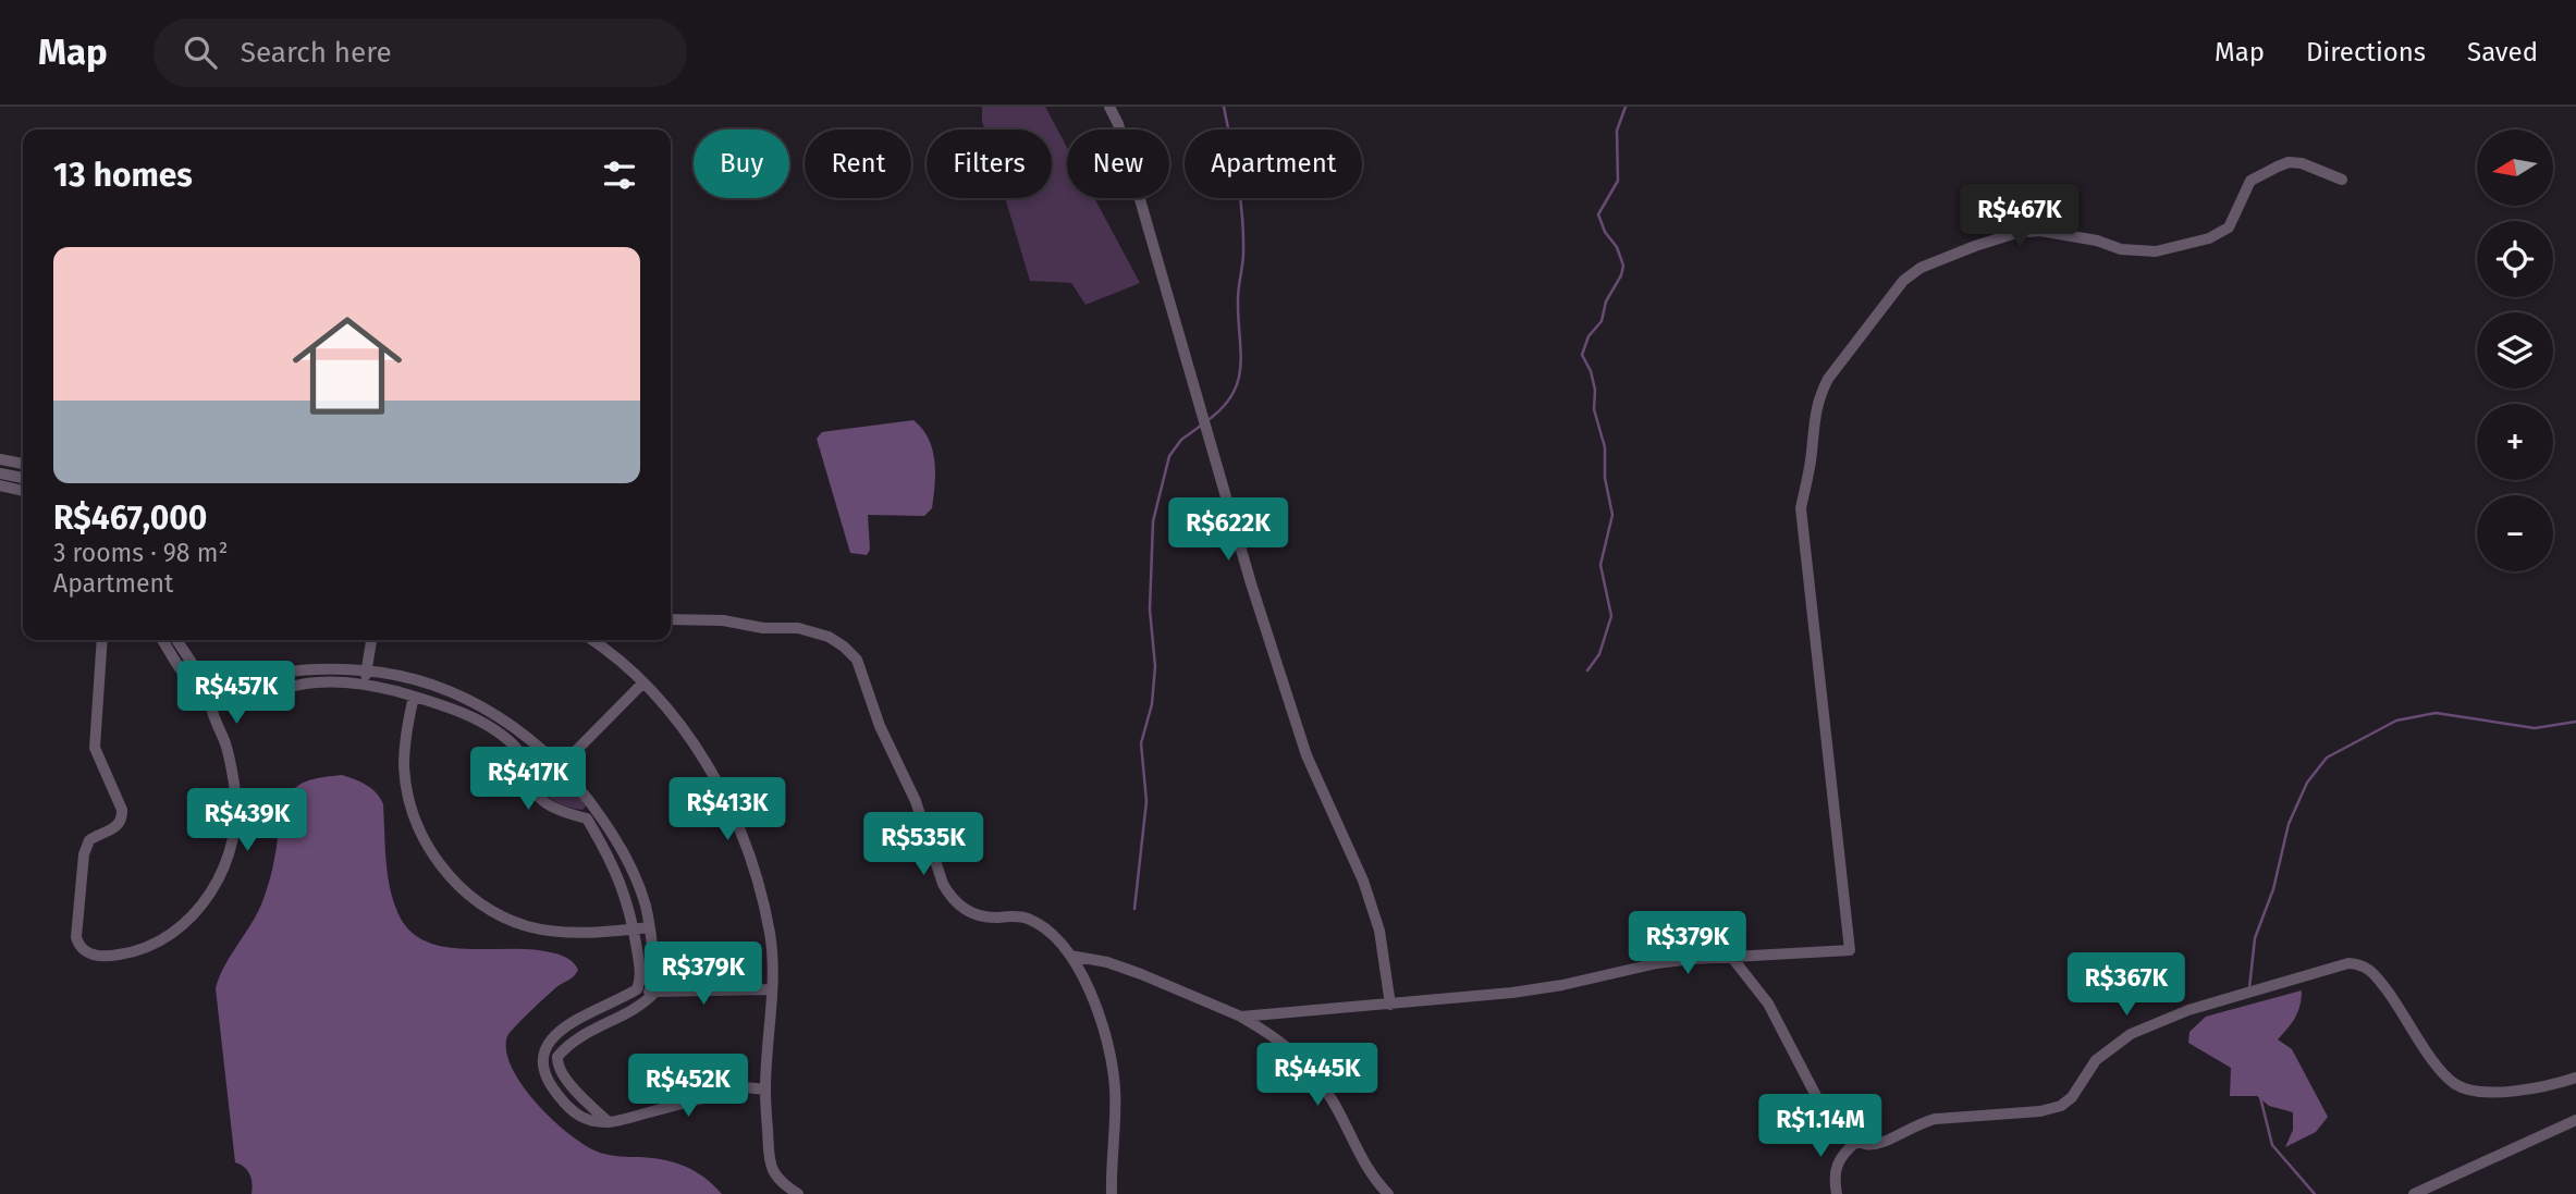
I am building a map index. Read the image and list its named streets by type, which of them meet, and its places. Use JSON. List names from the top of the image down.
{
  "north": "left",
  "page": {
    "header": "Map",
    "search": "Search here",
    "nav": ["Map", "Directions", "Saved"],
    "map_buttons": ["+", "−"],
    "chip": [
      "Buy",
      "Rent",
      "Filters",
      "New",
      "Apartment"
    ],
    "heading": "13 homes",
    "price": [
      "R$467K",
      "R$622K",
      "R$457K",
      "R$417K",
      "R$413K",
      "R$439K",
      "R$535K",
      "R$379K",
      "R$379K",
      "R$367K",
      "R$445K",
      "R$452K",
      "R$1.14M"
    ],
    "list": [
      {
        "name": "R$467,000",
        "note": "3 rooms · 98 m² · Apartment"
      }
    ]
  }
}
